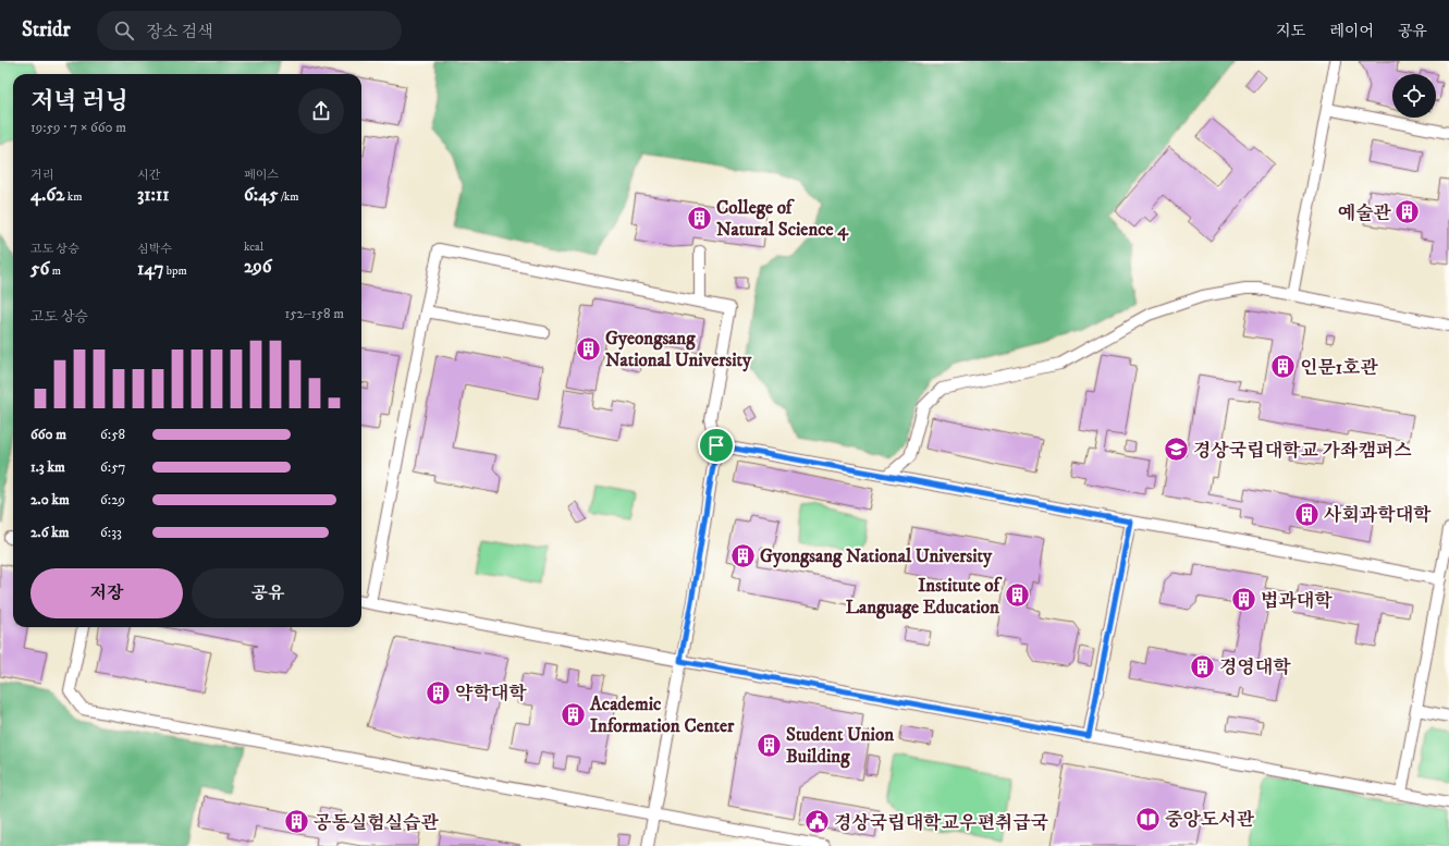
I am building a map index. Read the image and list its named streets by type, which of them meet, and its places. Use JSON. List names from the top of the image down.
{
  "places": {
    "building": [
      "예술관",
      "College of Natural Science 4",
      "Gyeongsang National University",
      "인문1호관",
      "사회과학대학",
      "Gyongsang National University",
      "Institute of Language Education",
      "법과대학",
      "경영대학",
      "약학대학",
      "Academic Information Center",
      "Student Union Building",
      "공동실험실습관"
    ],
    "school or university": ["경상국립대학교 가좌캠퍼스"],
    "library": ["중앙도서관"],
    "public building": ["경상국립대학교우편취급국"]
  },
  "page": {
    "header": "Stridr",
    "search": "장소 검색",
    "nav": ["지도", "레이어", "공유"],
    "heading": ["저녁 러닝", "19:59 · 7 × 660 m"],
    "stats": [
      ["거리", "4.62 km"],
      ["시간", "31:11"],
      ["페이스", "6:45 /km"],
      ["고도 상승", "56 m"],
      ["심박수", "147 bpm"],
      ["kcal", "296"]
    ],
    "chart": ["고도 상승", "152–158 m"],
    "list": [
      {
        "name": "660 m",
        "note": "6:58"
      },
      {
        "name": "1.3 km",
        "note": "6:57"
      },
      {
        "name": "2.0 km",
        "note": "6:29"
      },
      {
        "name": "2.6 km",
        "note": "6:33"
      }
    ],
    "buttons": ["저장", "공유"]
  }
}
